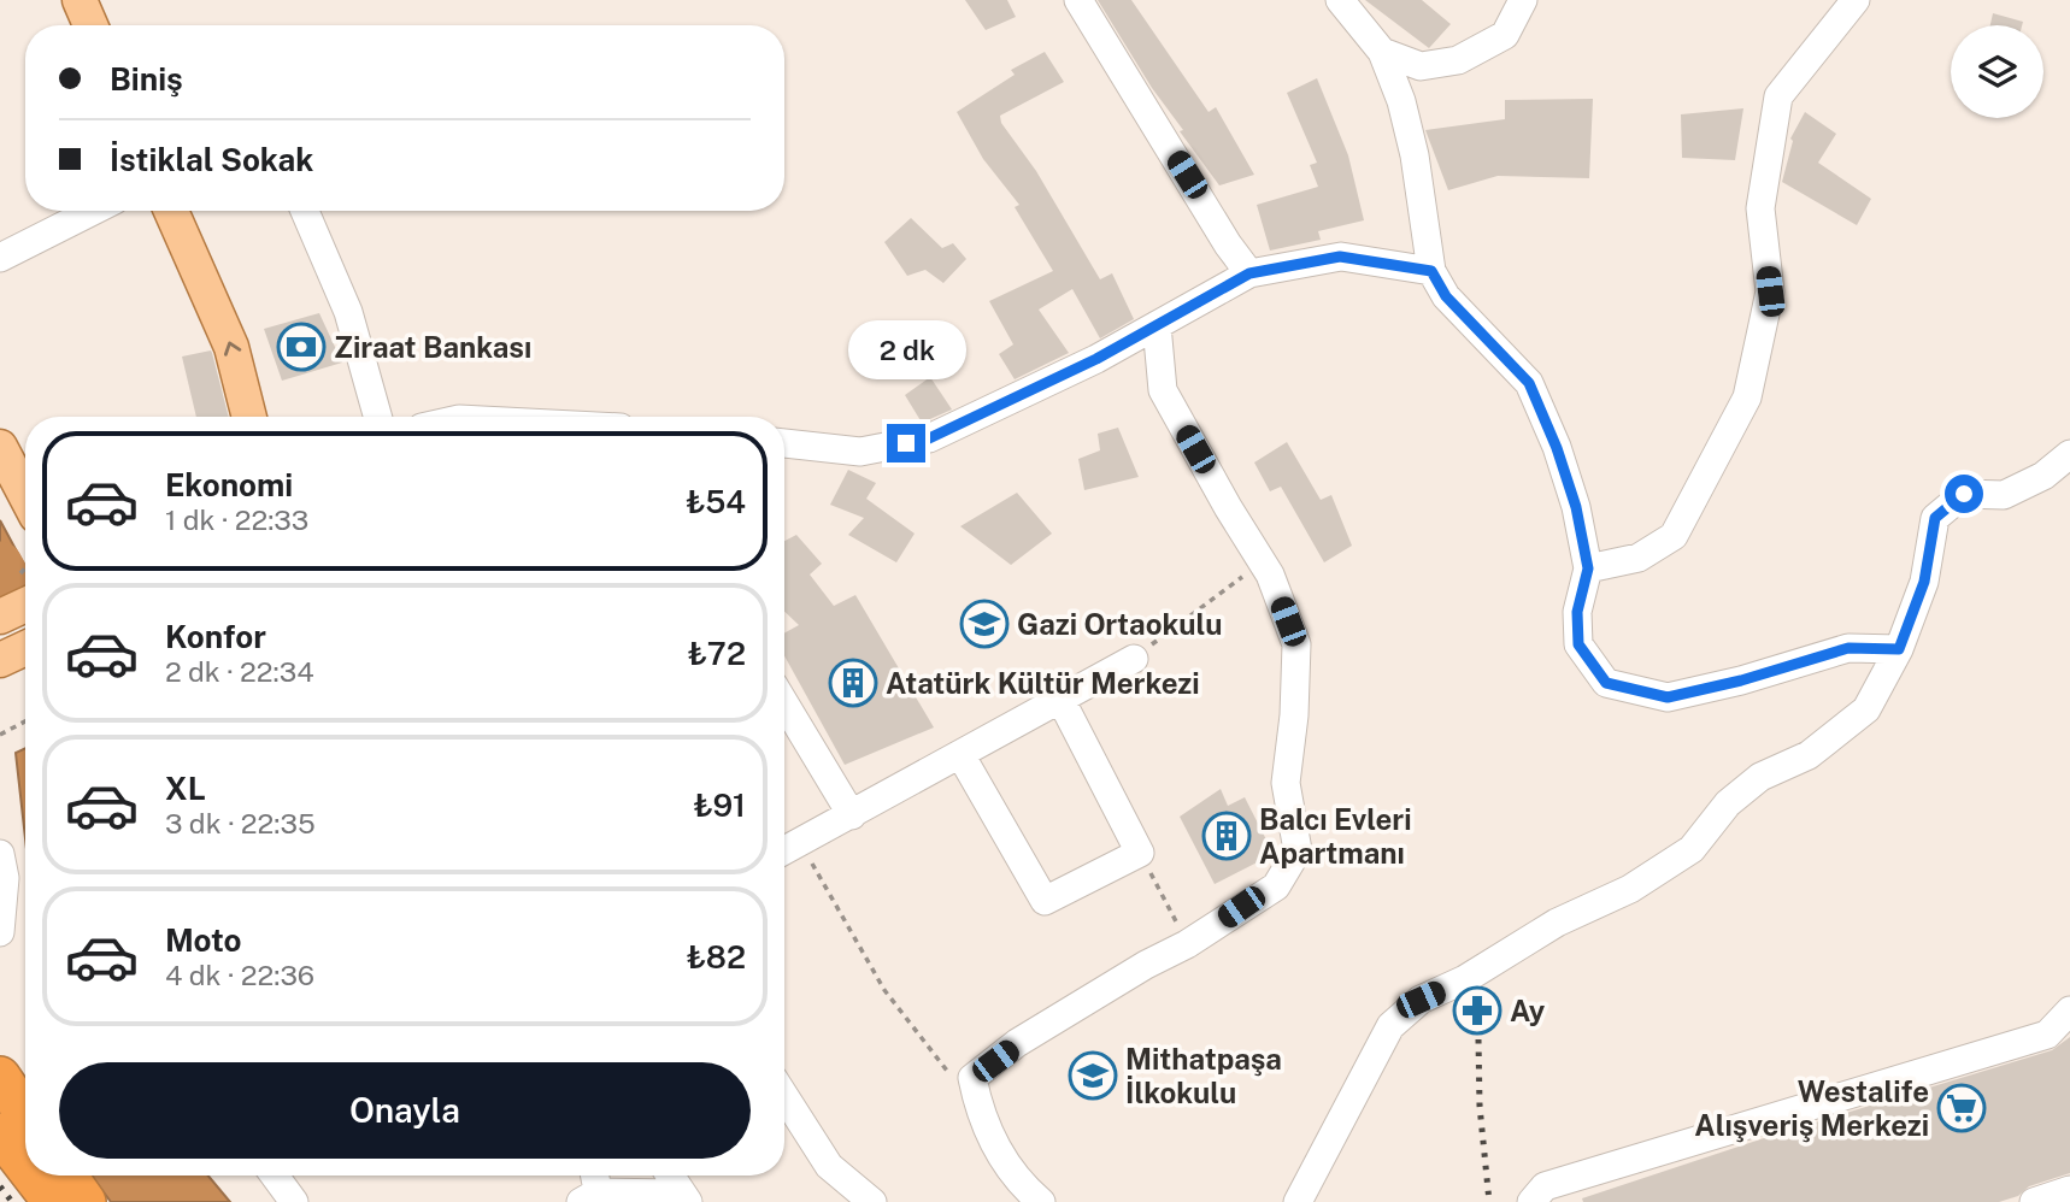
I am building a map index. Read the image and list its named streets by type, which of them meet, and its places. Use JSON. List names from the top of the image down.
{
  "places": {
    "bank": ["Ziraat Bankası"],
    "school or university": ["Gazi Ortaokulu", "Mithatpaşa İlkokulu"],
    "building": ["Atatürk Kültür Merkezi", "Balcı Evleri Apartmanı"],
    "pharmacy": ["Ay"],
    "supermarket": ["Westalife Alışveriş Merkezi"]
  },
  "page": {
    "banner": ["Biniş", "İstiklal Sokak"],
    "bubble": "2 dk",
    "list": [
      {
        "name": "Ekonomi",
        "note": "1 dk · 22:33",
        "value": "₺54"
      },
      {
        "name": "Konfor",
        "note": "2 dk · 22:34",
        "value": "₺72"
      },
      {
        "name": "XL",
        "note": "3 dk · 22:35",
        "value": "₺91"
      },
      {
        "name": "Moto",
        "note": "4 dk · 22:36",
        "value": "₺82"
      }
    ],
    "buttons": "Onayla"
  }
}
